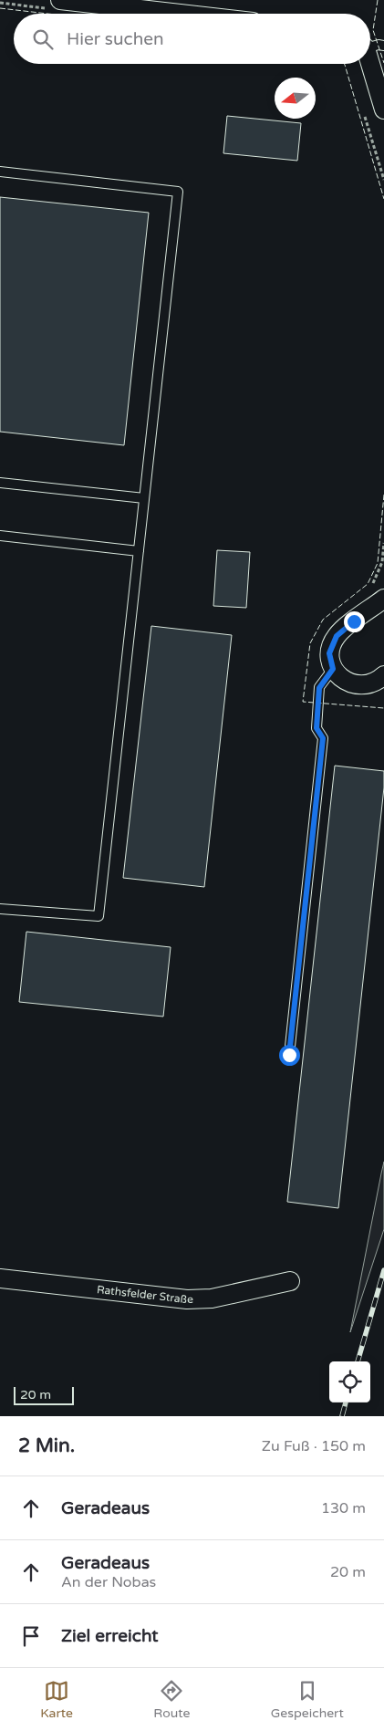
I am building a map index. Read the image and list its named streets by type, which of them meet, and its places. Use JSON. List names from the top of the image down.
{
  "streets": {
    "street": ["Rathsfelder Straße"]
  },
  "scale_bar": "20 m",
  "north": "left",
  "page": {
    "search": "Hier suchen",
    "scale": "20 m",
    "heading": ["2 Min.", "Zu Fuß · 150 m"],
    "list": [
      ["Geradeaus", "130 m"],
      ["Geradeaus", "An der Nobas", "20 m"],
      "Ziel erreicht"
    ],
    "nav": ["Karte", "Route", "Gespeichert"]
  }
}
